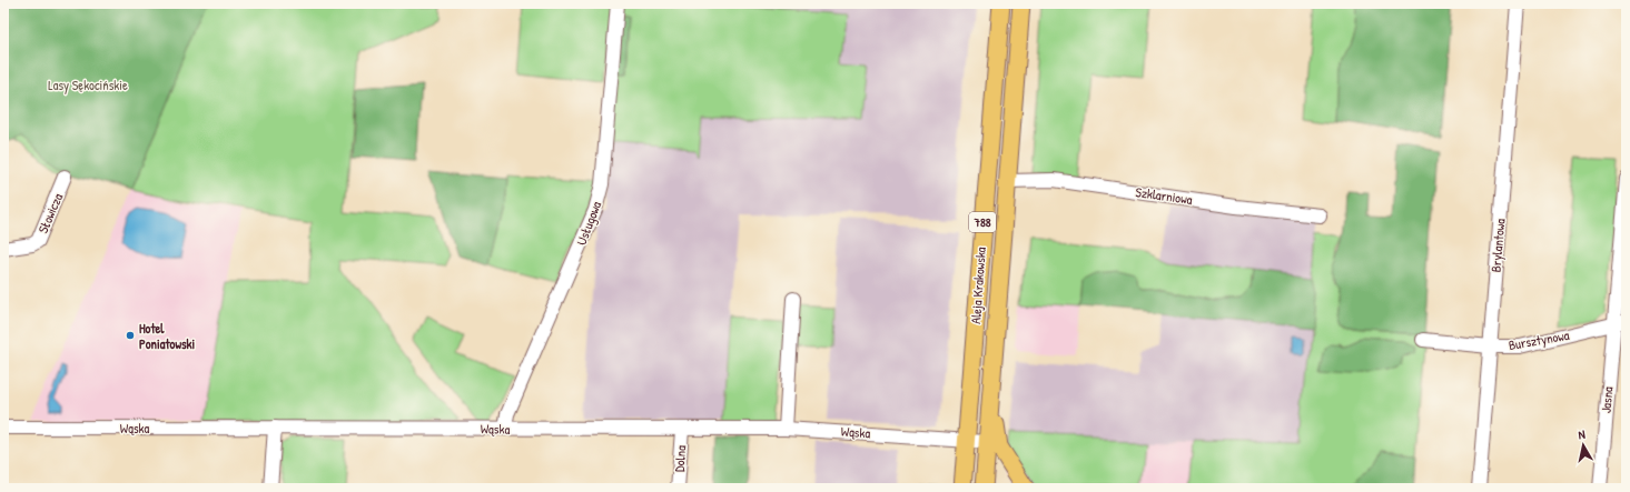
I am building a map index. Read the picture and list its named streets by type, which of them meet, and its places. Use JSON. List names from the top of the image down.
{
  "streets": {
    "main road": ["788", "Aleja Krakowska"],
    "street": [
      "Szklarniowa",
      "Słowicza",
      "Usługowa",
      "Brylantowa",
      "Bursztynowa",
      "Jasna",
      "Wąska",
      "Dolna"
    ]
  },
  "crossings": [
    ["Szklarniowa", "Aleja Krakowska"],
    ["Usługowa", "Wąska"],
    ["Brylantowa", "Bursztynowa"],
    ["Aleja Krakowska", "Wąska"],
    ["Bursztynowa", "Jasna"],
    ["Wąska", "Dolna"]
  ],
  "parks": ["Lasy Sękocińskie"],
  "places": ["Hotel Poniatowski"],
  "north": "top"
}
